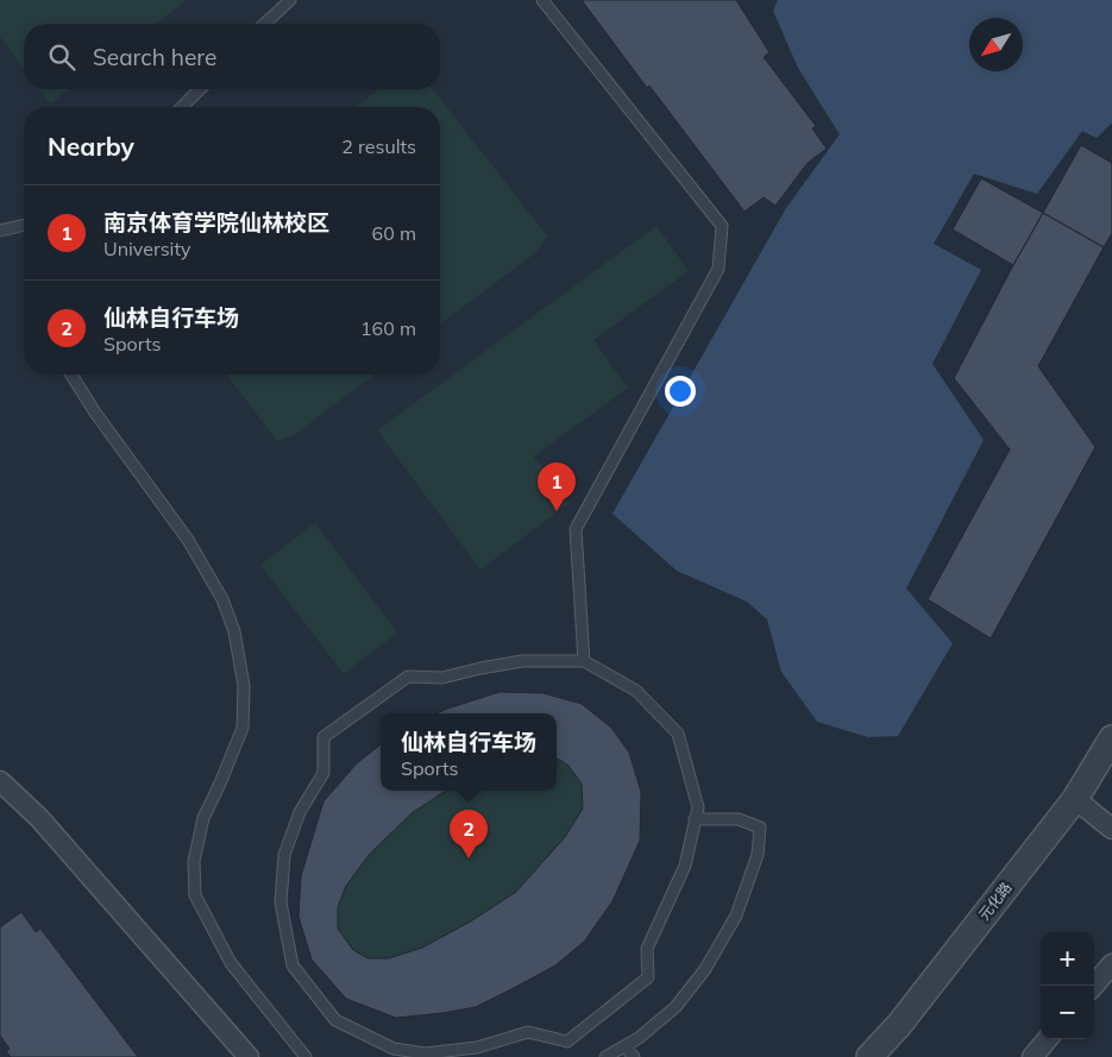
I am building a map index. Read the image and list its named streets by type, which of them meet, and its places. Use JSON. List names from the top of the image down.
{
  "streets": {
    "street": ["元化路"]
  },
  "north": "bottom left",
  "page": {
    "search": "Search here",
    "heading": ["Nearby", "2 results"],
    "list": [
      {
        "mark": "1",
        "name": "南京体育学院仙林校区",
        "note": "University",
        "value": "60 m"
      },
      {
        "mark": "2",
        "name": "仙林自行车场",
        "note": "Sports",
        "value": "160 m"
      }
    ],
    "pins": ["1", "2"],
    "popup": ["仙林自行车场", "Sports"],
    "map_buttons": ["+", "−"]
  }
}
